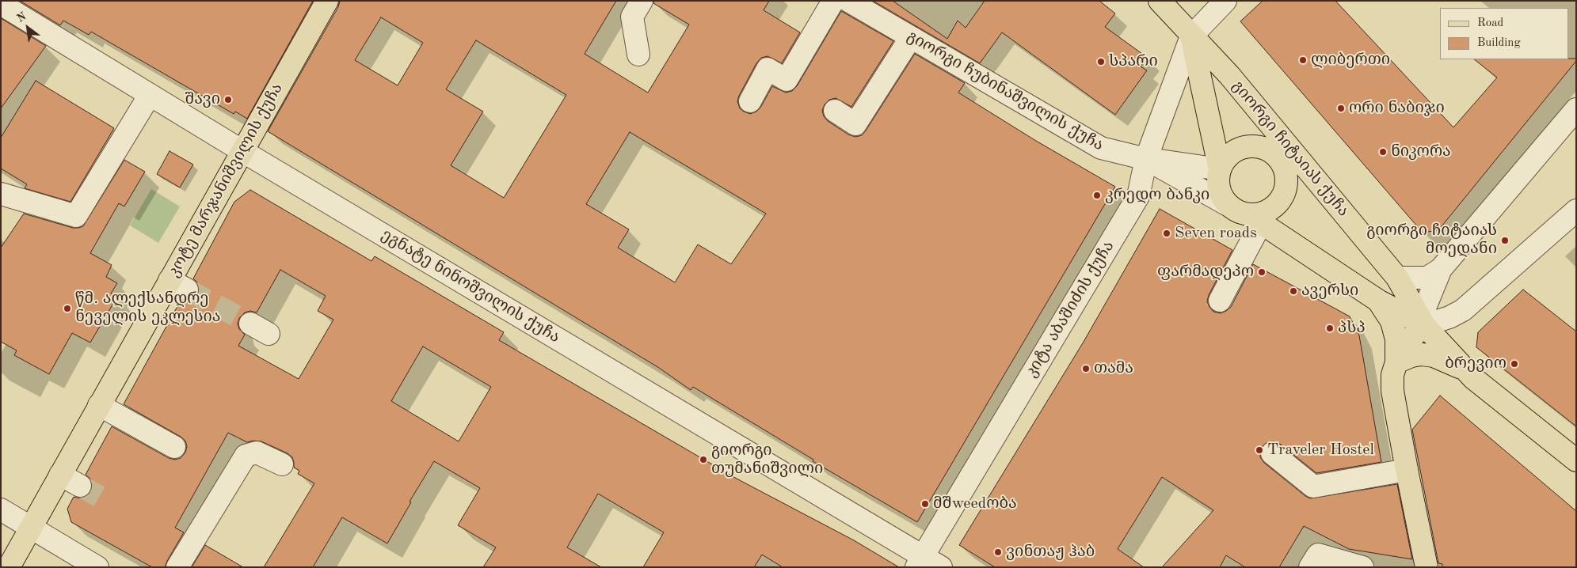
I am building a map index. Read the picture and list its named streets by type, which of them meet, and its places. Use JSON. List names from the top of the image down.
{
  "streets": {
    "main road": ["გიორგი ჩიტაიას ქუჩა", "კოტე მარჯანიშვილის ქუჩა"],
    "street": ["გიორგი ჩუბინაშვილის ქუჩა", "ეგნატე ნინოშვილის ქუჩა", "კიტა აბაშიძის ქუჩა"]
  },
  "crossings": [
    ["გიორგი ჩუბინაშვილის ქუჩა", "გიორგი ჩიტაიას ქუჩა"],
    ["გიორგი ჩუბინაშვილის ქუჩა", "კიტა აბაშიძის ქუჩა"],
    ["გიორგი ჩიტაიას ქუჩა", "კიტა აბაშიძის ქუჩა"],
    ["კოტე მარჯანიშვილის ქუჩა", "ეგნატე ნინოშვილის ქუჩა"],
    ["ეგნატე ნინოშვილის ქუჩა", "კიტა აბაშიძის ქუჩა"]
  ],
  "places": [
    "ლიბერთი",
    "სპარი",
    "შავი",
    "ორი ნაბიჯი",
    "ნიკორა",
    "კრედო ბანკი",
    "Seven roads",
    "გიორგი ჩიტაიას მოედანი",
    "ფარმადეპო",
    "ავერსი",
    "წმ. ალექსანდრე ნეველის ეკლესია",
    "პსპ",
    "ბრევიო",
    "თამა",
    "Traveler Hostel",
    "გიორგი თუმანიშვილი",
    "მშweedობა",
    "ვინთაჟ ჰაბ"
  ],
  "legend": ["Road", "Building"],
  "north": "top left"
}
